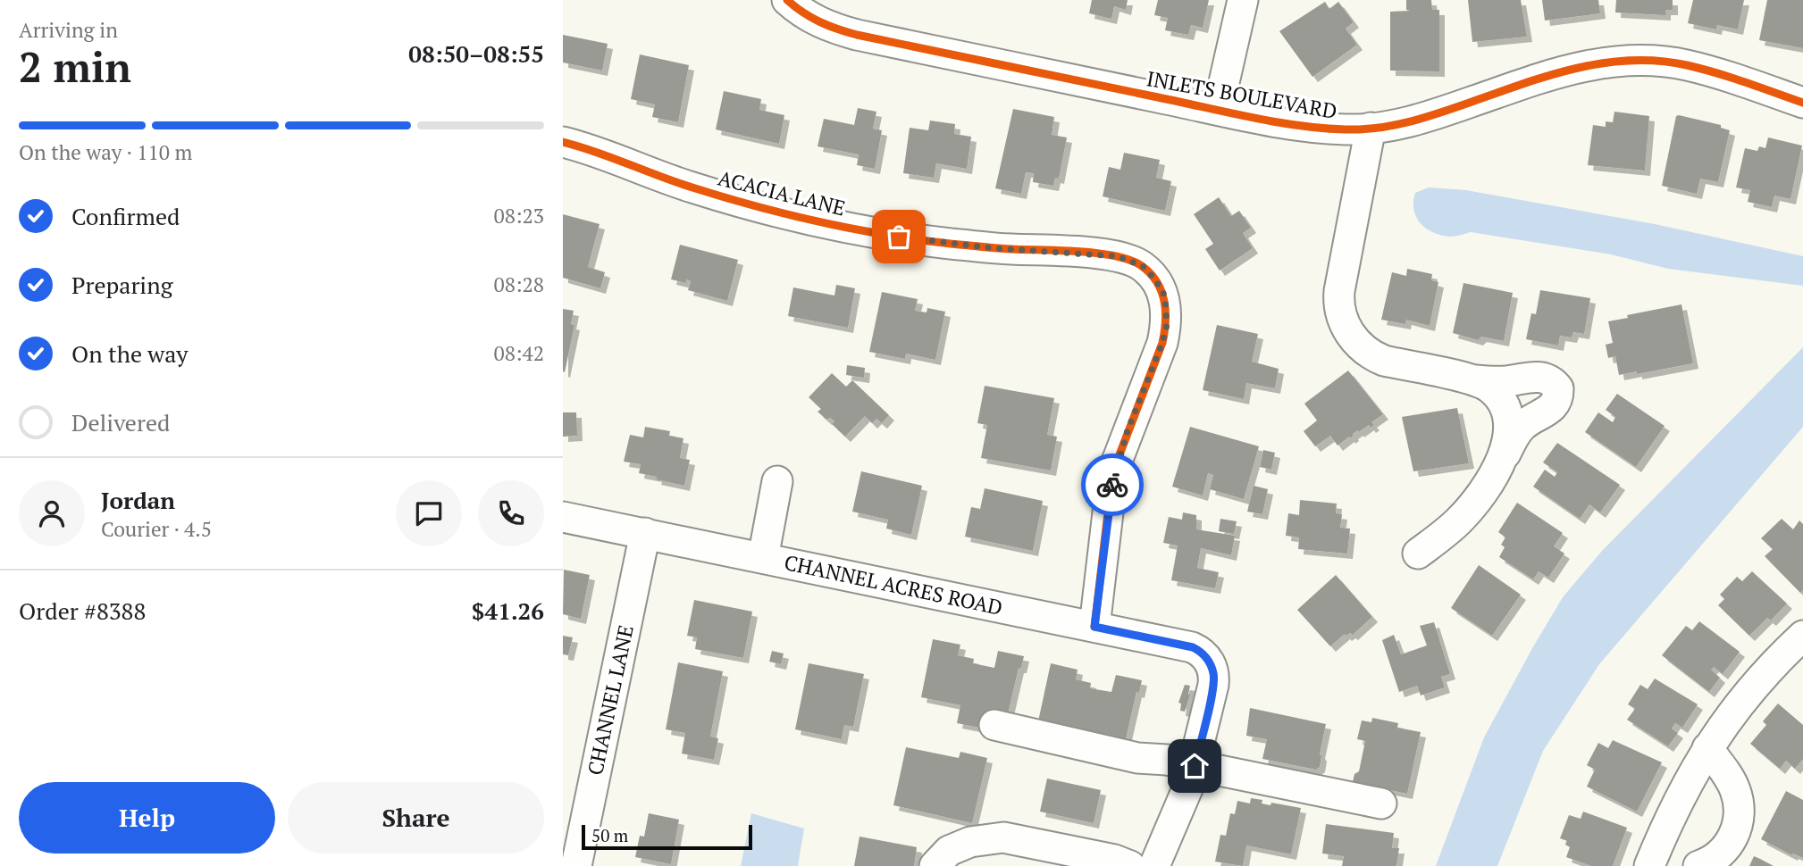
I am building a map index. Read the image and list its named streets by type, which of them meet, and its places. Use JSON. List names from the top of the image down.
{
  "streets": {
    "street": [
      "INLETS BOULEVARD",
      "ACACIA LANE",
      "CHANNEL ACRES ROAD",
      "CHANNEL LANE"
    ]
  },
  "crossings": [
    ["ACACIA LANE", "CHANNEL ACRES ROAD"],
    ["CHANNEL ACRES ROAD", "CHANNEL LANE"]
  ],
  "scale_bar": "50 m",
  "page": {
    "heading": ["2 min", "Arriving in", "08:50–08:55"],
    "panel": [
      "Jordan",
      "Courier · 4.5",
      "Order #8388",
      "$41.26"
    ],
    "bar": "On the way · 110 m",
    "list": [
      ["Confirmed", "08:23"],
      ["Preparing", "08:28"],
      ["On the way", "08:42"],
      "Delivered"
    ],
    "buttons": ["Help", "Share"],
    "scale": "50 m"
  }
}
